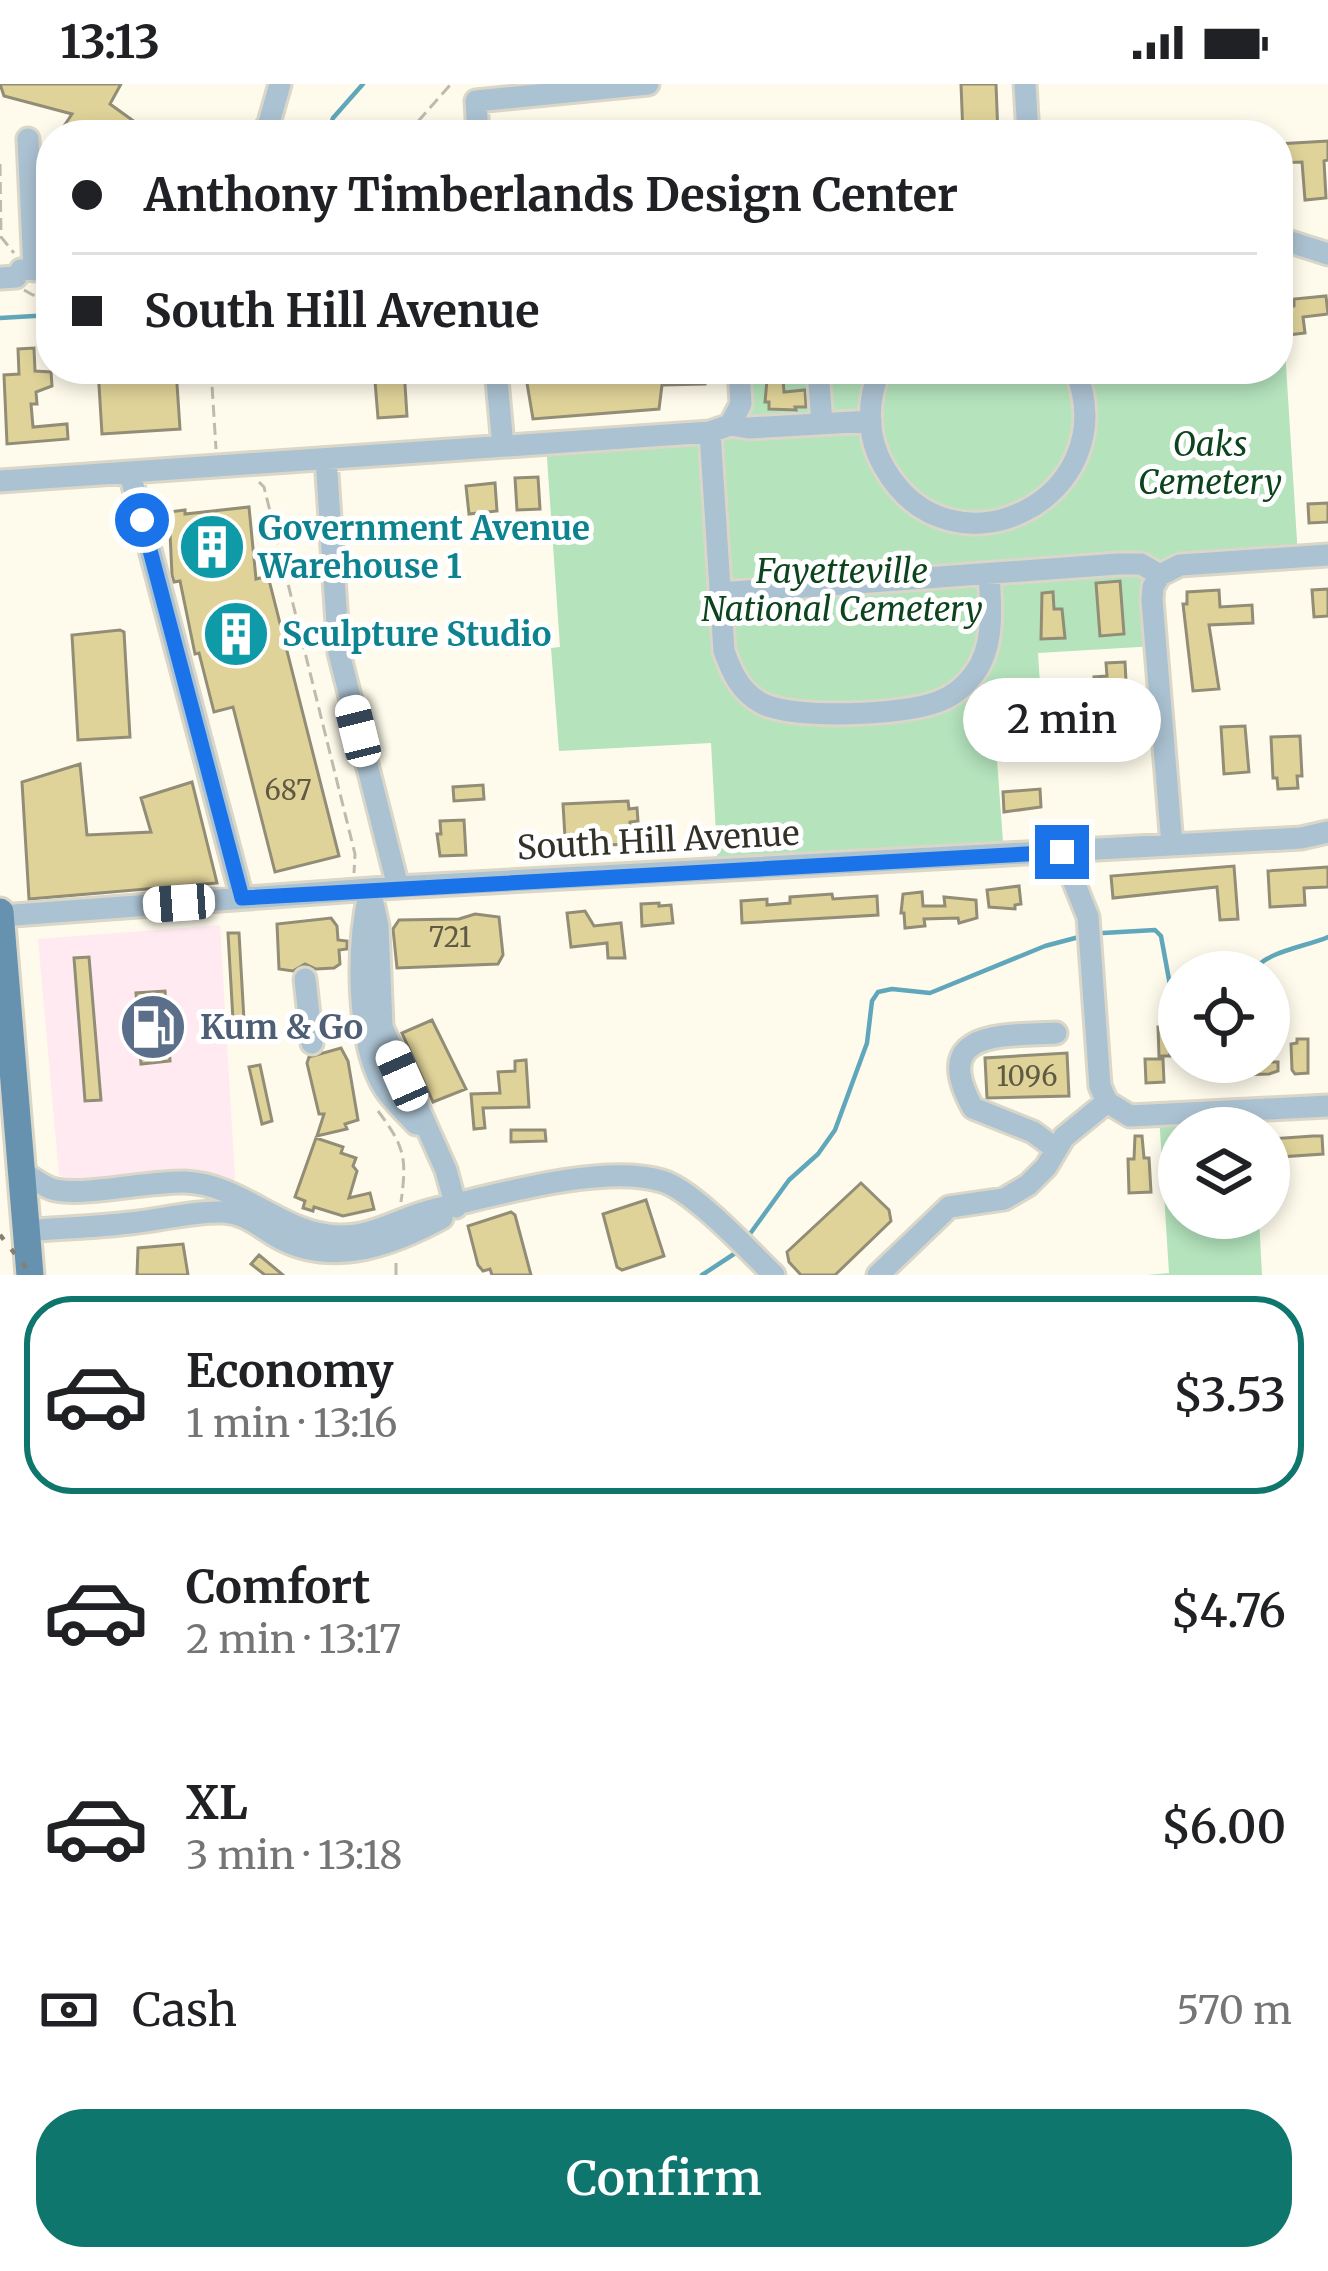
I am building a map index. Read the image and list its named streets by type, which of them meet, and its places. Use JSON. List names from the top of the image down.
{
  "streets": {
    "street": ["South Hill Avenue"]
  },
  "parks": ["Oaks Cemetery", "Fayetteville National Cemetery"],
  "places": {
    "building": ["Government Avenue Warehouse 1", "Sculpture Studio"],
    "fuel station": ["Kum & Go"]
  },
  "house_numbers": ["687", "721", "1096"],
  "page": {
    "status": "13:13",
    "banner": ["Anthony Timberlands Design Center", "South Hill Avenue"],
    "bubble": "2 min",
    "list": [
      {
        "name": "Economy",
        "note": "1 min · 13:16",
        "value": "$3.53"
      },
      {
        "name": "Comfort",
        "note": "2 min · 13:17",
        "value": "$4.76"
      },
      {
        "name": "XL",
        "note": "3 min · 13:18",
        "value": "$6.00"
      }
    ],
    "pay": ["Cash", "570 m"],
    "buttons": "Confirm"
  }
}
